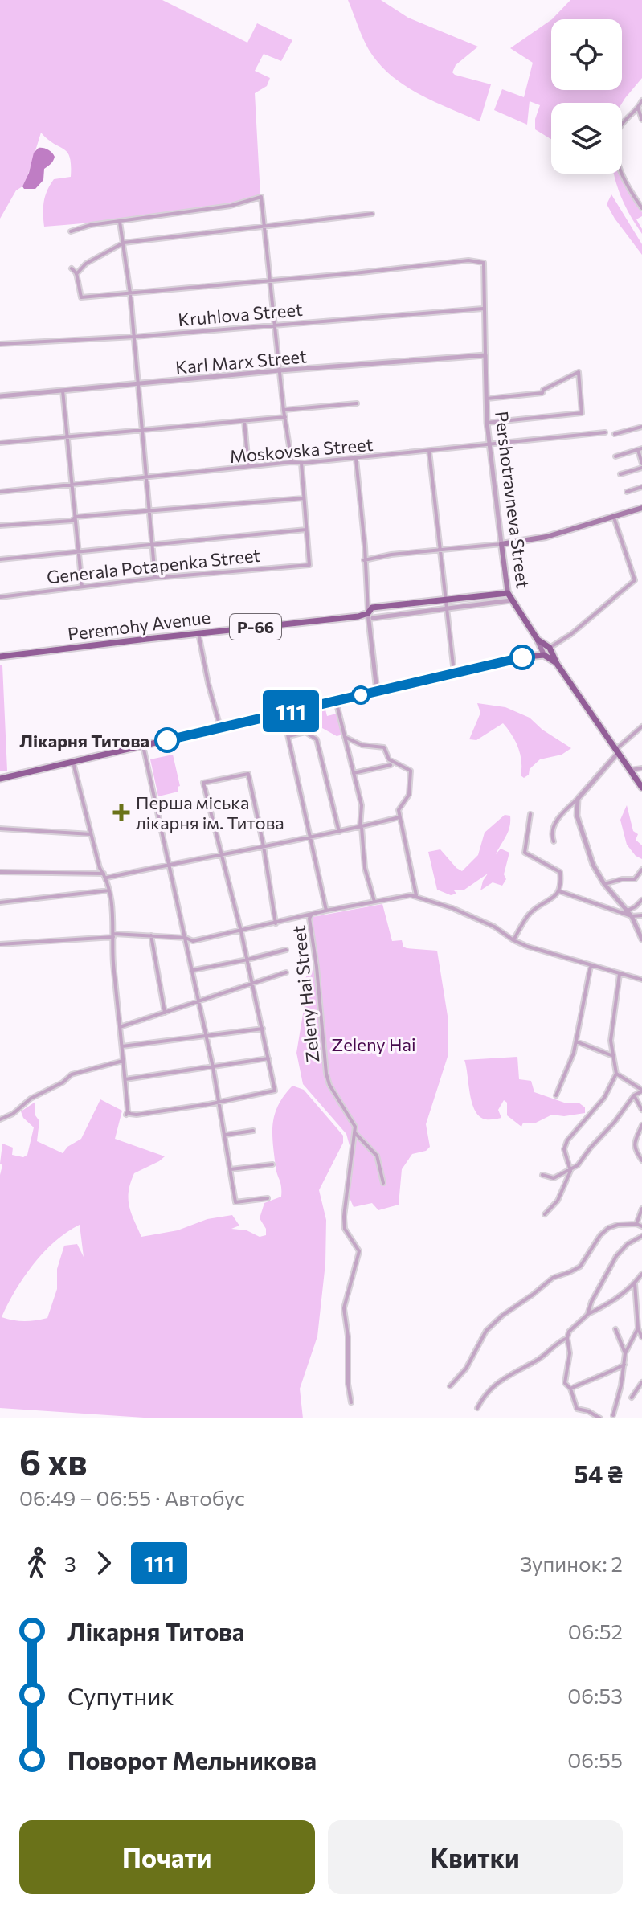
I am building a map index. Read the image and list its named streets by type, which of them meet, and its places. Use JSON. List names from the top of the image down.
{
  "streets": {
    "main road": ["Pershotravneva Street", "Peremohy Avenue", "Р-66"],
    "street": [
      "Kruhlova Street",
      "Karl Marx Street",
      "Moskovska Street",
      "Generala Potapenka Street",
      "Zeleny Hai Street"
    ]
  },
  "crossings": [
    ["Karl Marx Street", "Pershotravneva Street"],
    ["Moskovska Street", "Pershotravneva Street"],
    ["Pershotravneva Street", "Peremohy Avenue"]
  ],
  "parks": ["Zeleny Hai"],
  "places": {
    "other": ["Лікарня Титова"],
    "health": ["Перша міська лікарня ім. Титова"]
  },
  "lines": ["bus line 111"],
  "page": {
    "on_map": "111",
    "heading": ["6 хв", "06:49 – 06:55 · Автобус", "54 ₴"],
    "legs": ["3", "111", "Зупинок: 2"],
    "list": [
      {
        "name": "Лікарня Титова",
        "value": "06:52"
      },
      {
        "name": "Супутник",
        "value": "06:53"
      },
      {
        "name": "Поворот Мельникова",
        "value": "06:55"
      }
    ],
    "buttons": ["Почати", "Квитки"]
  }
}
